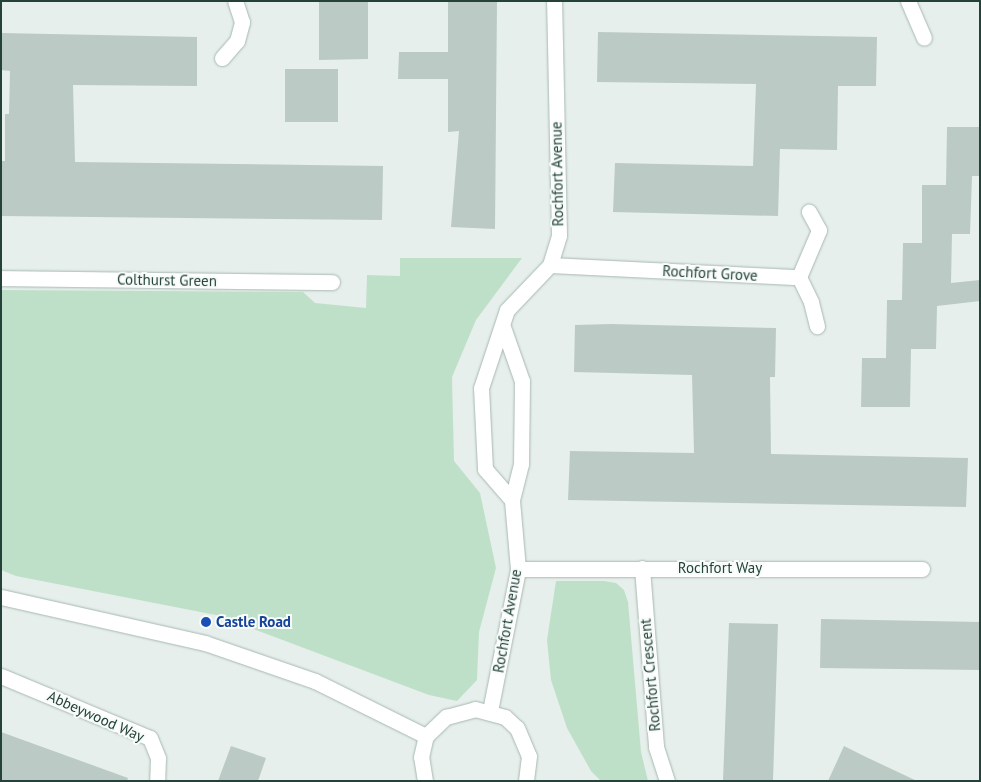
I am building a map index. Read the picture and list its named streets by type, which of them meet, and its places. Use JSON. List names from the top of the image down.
{
  "streets": {
    "street": [
      "Rochfort Avenue",
      "Rochfort Grove",
      "Colthurst Green",
      "Rochfort Way",
      "Rochfort Crescent",
      "Abbeywood Way"
    ]
  },
  "crossings": [
    ["Rochfort Avenue", "Rochfort Grove"],
    ["Rochfort Avenue", "Rochfort Way"],
    ["Rochfort Way", "Rochfort Crescent"]
  ],
  "places": ["Castle Road"]
}
